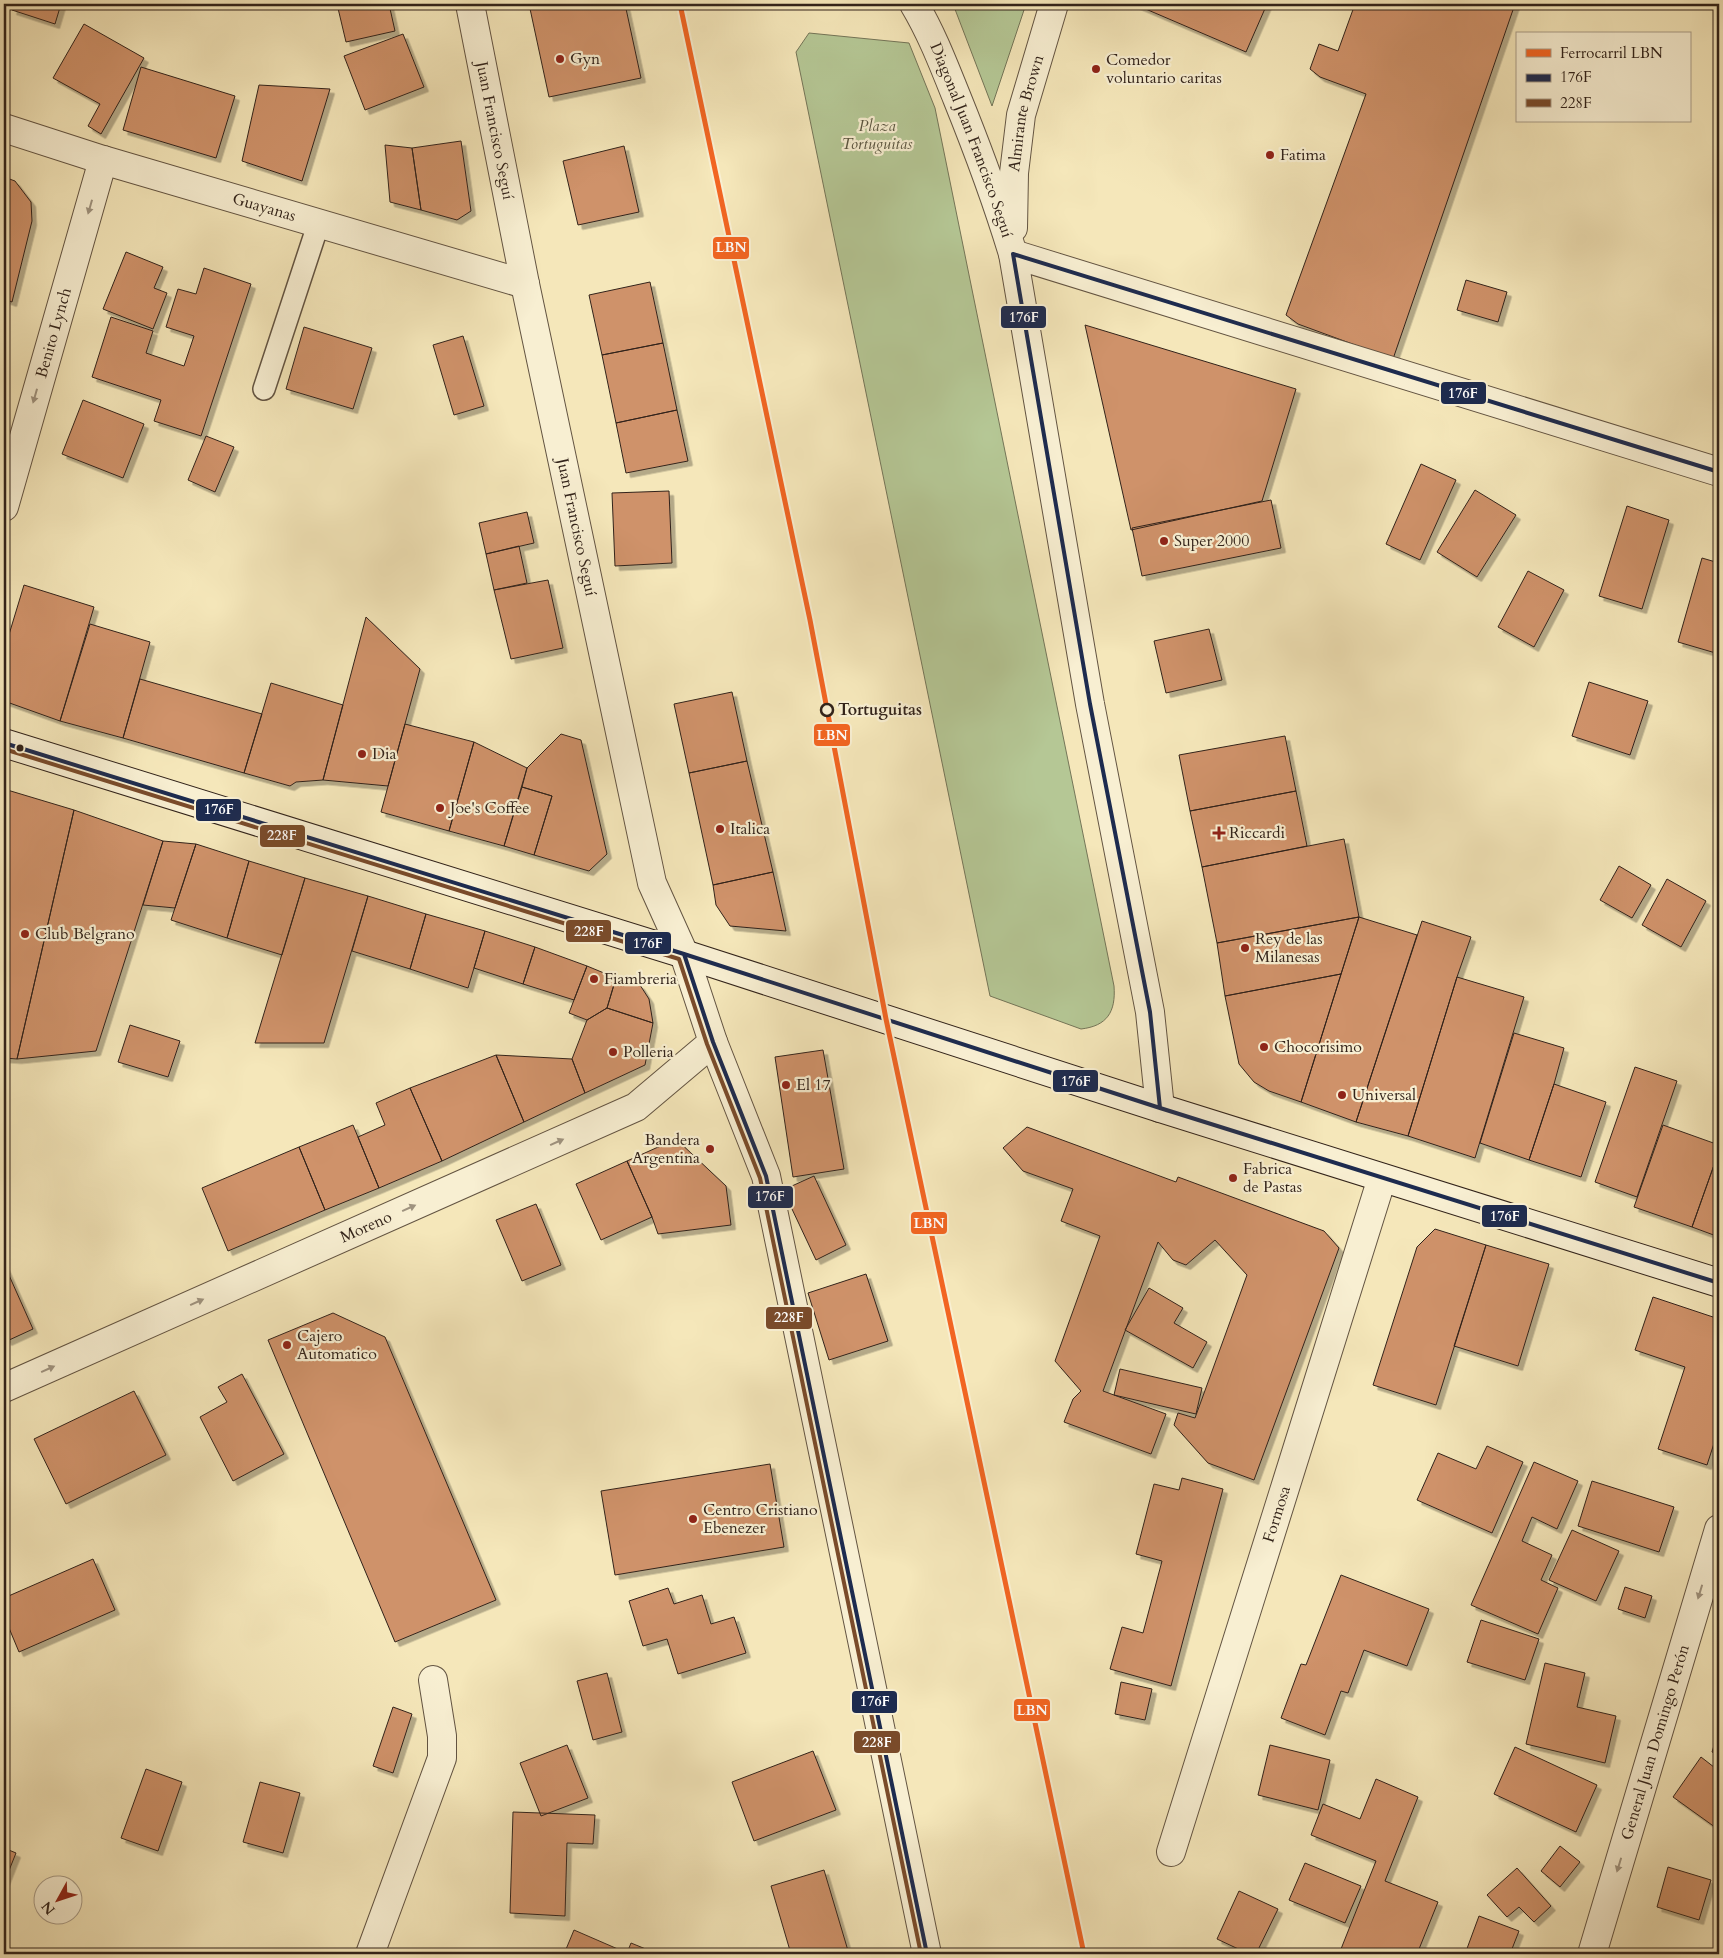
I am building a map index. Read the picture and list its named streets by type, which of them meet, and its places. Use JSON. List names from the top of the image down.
{
  "streets": {
    "street": [
      "Almirante Brown",
      "Juan Francisco Seguí",
      "Diagonal Juan Francisco Seguí",
      "Guayanas",
      "Benito Lynch",
      "Moreno",
      "Formosa",
      "General Juan Domingo Perón"
    ]
  },
  "crossings": [
    ["Almirante Brown", "Diagonal Juan Francisco Seguí"],
    ["Juan Francisco Seguí", "Guayanas"],
    ["Juan Francisco Seguí", "Moreno"],
    ["Guayanas", "Benito Lynch"]
  ],
  "one_way": ["Benito Lynch", "Moreno", "General Juan Domingo Perón"],
  "parks": ["Plaza Tortuguitas"],
  "places": {
    "other": [
      "Gyn",
      "Comedor voluntario caritas",
      "Fatima",
      "Super 2000",
      "Tortuguitas",
      "Dia",
      "Joe's Coffee",
      "Italica",
      "Club Belgrano",
      "Rey de las Milanesas",
      "Fiambreria",
      "Chocorisimo",
      "Polleria",
      "El 17",
      "Universal",
      "Bandera Argentina",
      "Fabrica de Pastas",
      "Cajero Automatico",
      "Centro Cristiano Ebenezer"
    ],
    "health": ["Riccardi"]
  },
  "lines": ["rail line LBN", "transit line 176F", "transit line 228F"],
  "legend": ["Ferrocarril LBN", "176F", "228F"],
  "north": "bottom left"
}
